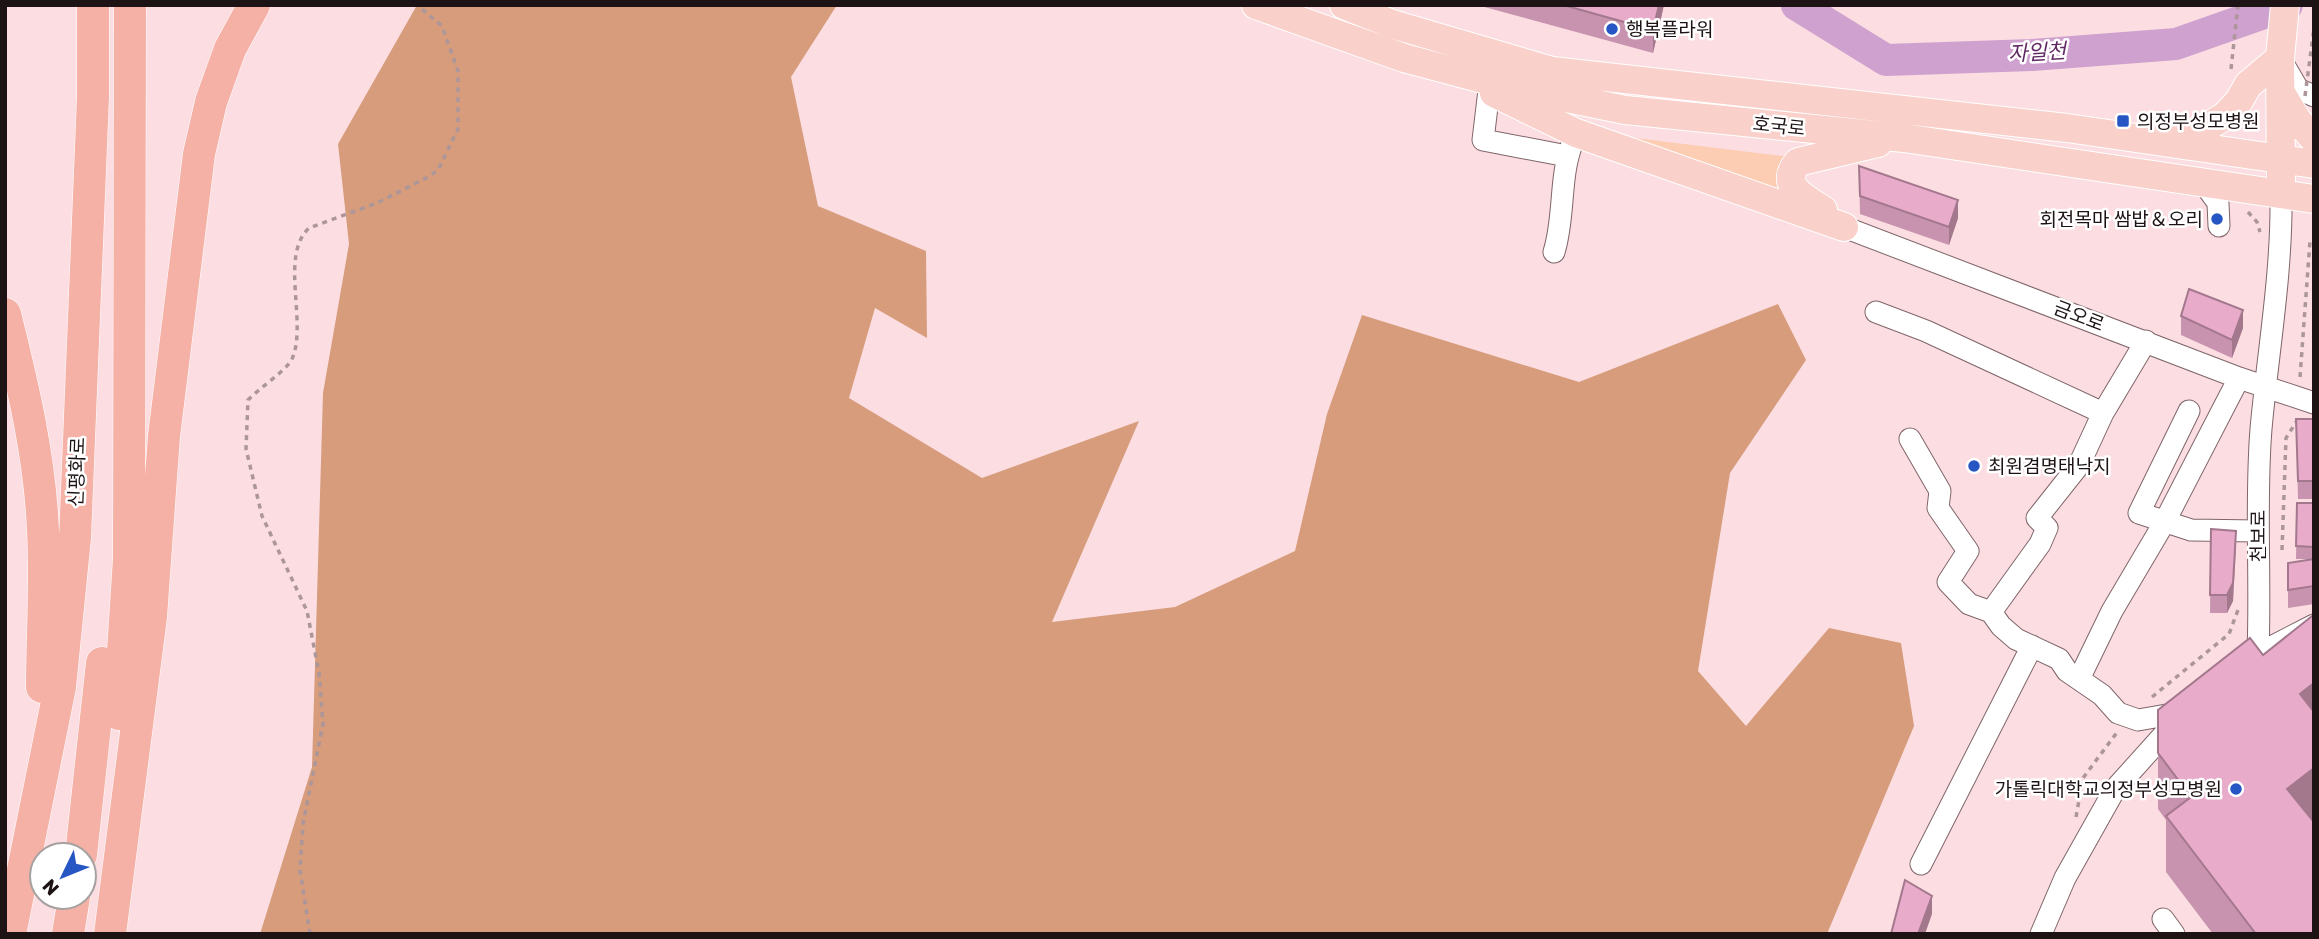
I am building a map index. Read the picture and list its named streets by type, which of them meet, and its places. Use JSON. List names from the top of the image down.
{
  "streets": {
    "highway": ["신평화로"],
    "main road": ["호국로", "천보로"],
    "street": ["금오로"]
  },
  "crossings": [
    ["호국로", "천보로"],
    ["금오로", "천보로"]
  ],
  "water": ["자일천"],
  "places": {
    "other": [
      "행복플라워",
      "회전목마 쌈밥＆오리",
      "최원겸명태낙지",
      "가톨릭대학교의정부성모병원"
    ],
    "transit": ["의정부성모병원"]
  },
  "north": "bottom left"
}
